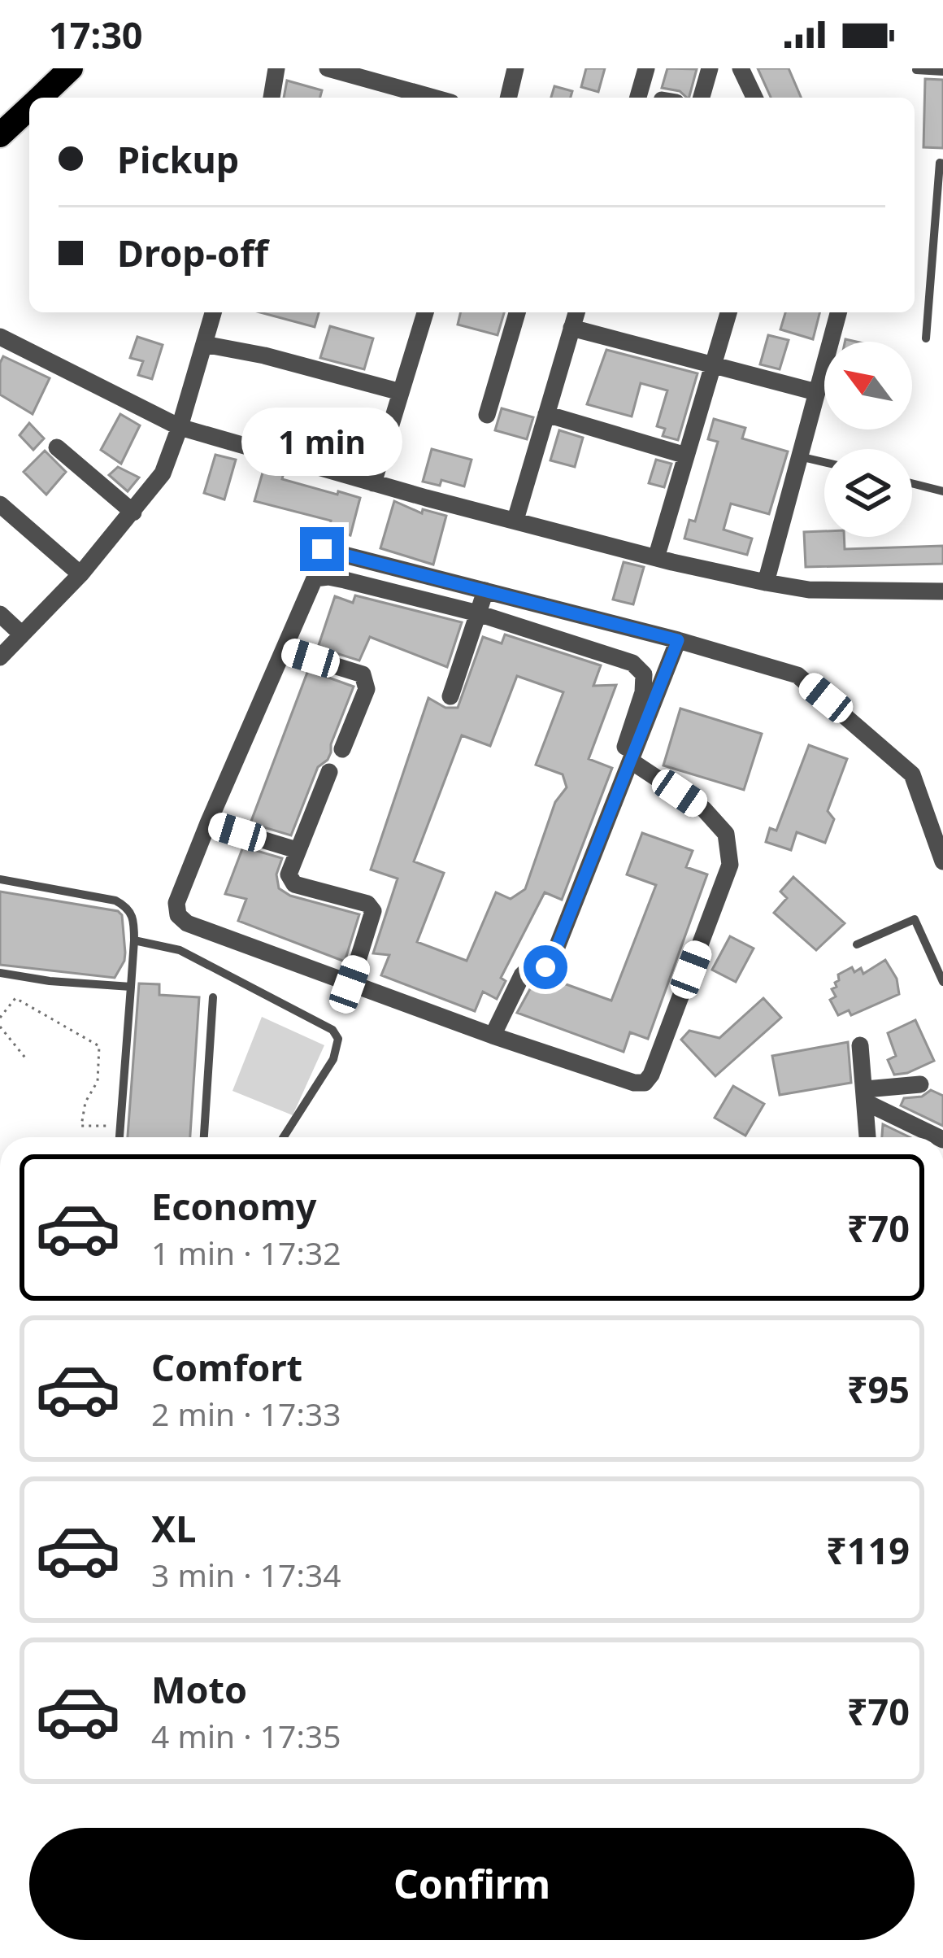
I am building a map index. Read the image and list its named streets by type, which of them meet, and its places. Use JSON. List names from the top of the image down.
{
  "north": "top left",
  "page": {
    "status": "17:30",
    "banner": ["Pickup", "Drop-off"],
    "bubble": "1 min",
    "list": [
      {
        "name": "Economy",
        "note": "1 min · 17:32",
        "value": "₹70"
      },
      {
        "name": "Comfort",
        "note": "2 min · 17:33",
        "value": "₹95"
      },
      {
        "name": "XL",
        "note": "3 min · 17:34",
        "value": "₹119"
      },
      {
        "name": "Moto",
        "note": "4 min · 17:35",
        "value": "₹70"
      }
    ],
    "buttons": "Confirm"
  }
}
